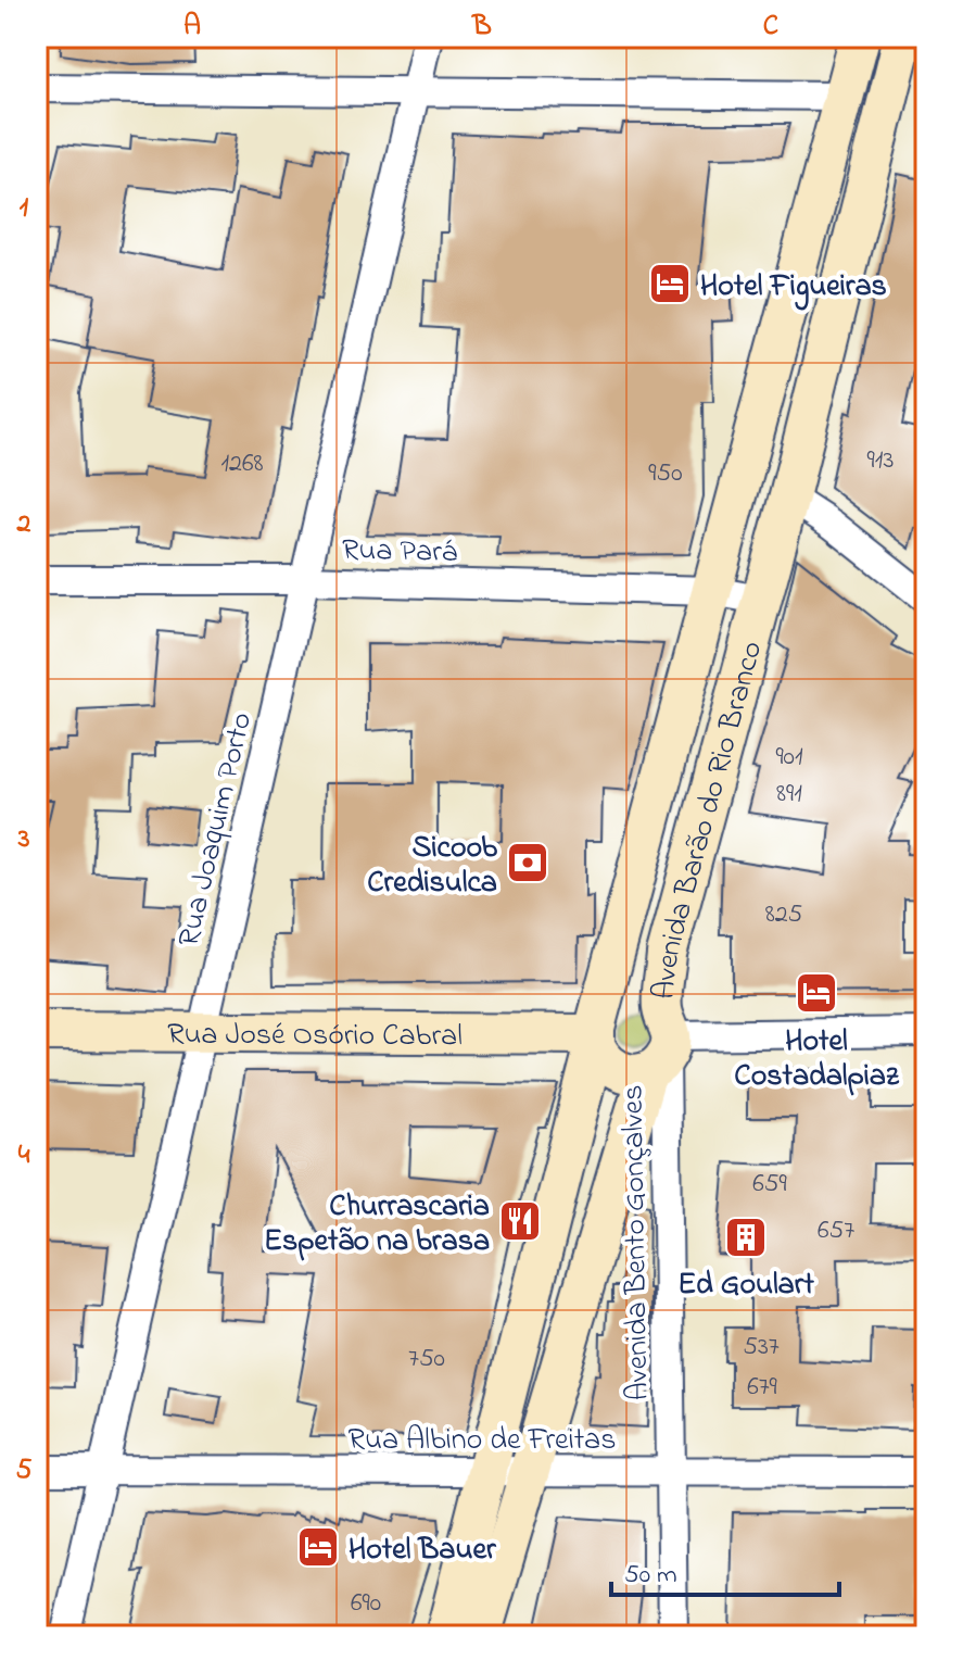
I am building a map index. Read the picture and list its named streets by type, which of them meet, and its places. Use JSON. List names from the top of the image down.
{
  "streets": {
    "main road": ["Avenida Barão do Rio Branco", "Rua José Osório Cabral"],
    "street": [
      "Rua Pará",
      "Rua Joaquim Porto",
      "Avenida Bento Gonçalves",
      "Rua Albino de Freitas"
    ]
  },
  "crossings": [
    ["Rua Pará", "Avenida Barão do Rio Branco"],
    ["Rua Pará", "Rua Joaquim Porto"],
    ["Avenida Barão do Rio Branco", "Rua José Osório Cabral"],
    ["Avenida Barão do Rio Branco", "Avenida Bento Gonçalves"],
    ["Avenida Barão do Rio Branco", "Rua Albino de Freitas"],
    ["Rua Joaquim Porto", "Rua José Osório Cabral"],
    ["Rua Joaquim Porto", "Rua Albino de Freitas"],
    ["Rua José Osório Cabral", "Avenida Bento Gonçalves"],
    ["Avenida Bento Gonçalves", "Rua Albino de Freitas"]
  ],
  "places": {
    "hotel": ["Hotel Figueiras", "Hotel Costadalpiaz", "Hotel Bauer"],
    "bank": ["Sicoob Credisulca"],
    "restaurant": ["Churrascaria Espetão na brasa"],
    "building": ["Ed Goulart"]
  },
  "house_numbers": [
    "913",
    "1268",
    "950",
    "901",
    "891",
    "825",
    "659",
    "657",
    "537",
    "750",
    "679",
    "690"
  ],
  "scale_bar": "50 m",
  "grid": {
    "columns": ["A", "B", "C"],
    "rows": [
      "1",
      "2",
      "3",
      "4",
      "5"
    ]
  }
}
